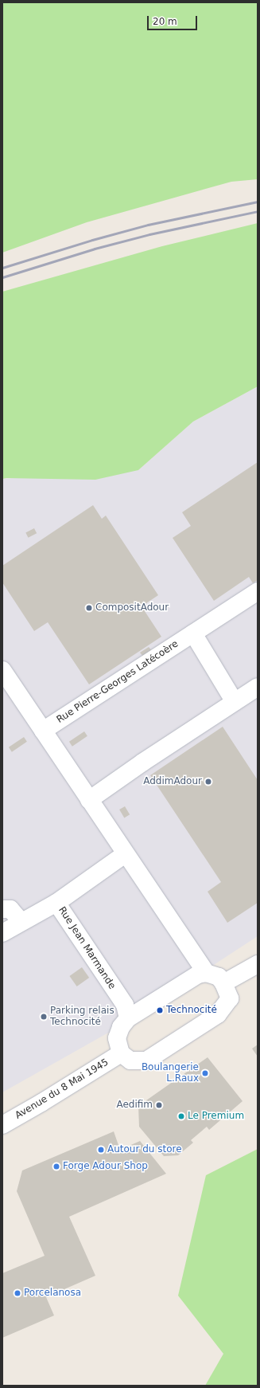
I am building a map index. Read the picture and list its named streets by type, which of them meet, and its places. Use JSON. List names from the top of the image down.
{
  "streets": {
    "street": ["Rue Pierre-Georges Latécoère", "Rue Jean Marmande", "Avenue du 8 Mai 1945"]
  },
  "places": [
    "CompositAdour",
    "AddimAdour",
    "Technocité",
    "Parking relais Technocité",
    "Boulangerie L.Raux",
    "Aedifim",
    "Le Premium",
    "Autour du store",
    "Forge Adour Shop",
    "Porcelanosa"
  ],
  "scale_bar": "20 m"
}
